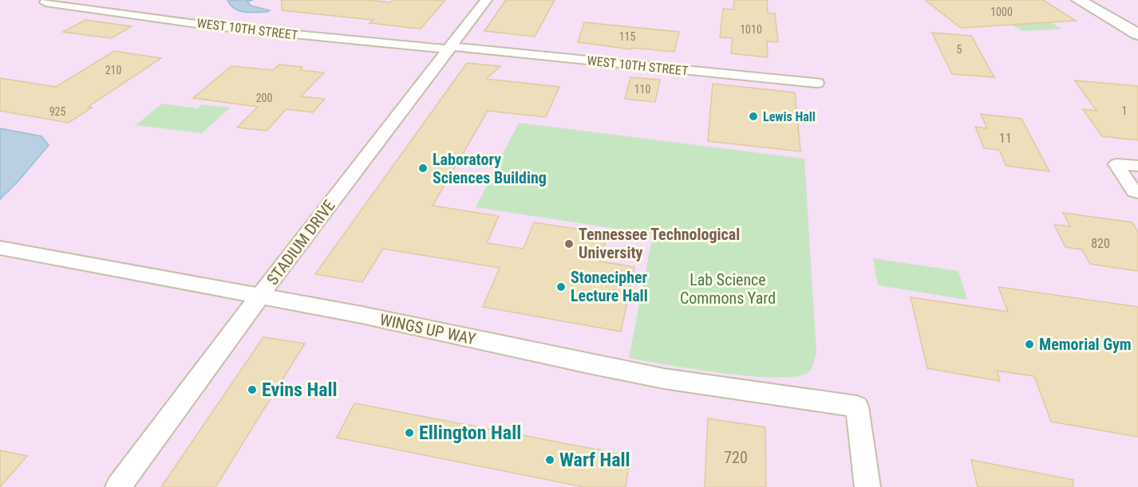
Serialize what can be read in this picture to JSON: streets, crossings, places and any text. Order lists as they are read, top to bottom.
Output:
{
  "streets": {
    "street": ["WEST 10TH STREET", "STADIUM DRIVE", "WINGS UP WAY"]
  },
  "crossings": [
    ["WEST 10TH STREET", "STADIUM DRIVE"],
    ["STADIUM DRIVE", "WINGS UP WAY"]
  ],
  "parks": ["Lab Science Commons Yard"],
  "places": [
    "Lewis Hall",
    "Laboratory Sciences Building",
    "Tennessee Technological University",
    "Stonecipher Lecture Hall",
    "Memorial Gym",
    "Evins Hall",
    "Ellington Hall",
    "Warf Hall"
  ],
  "house_numbers": [
    "1000",
    "1010",
    "115",
    "5",
    "210",
    "110",
    "200",
    "1",
    "925",
    "11",
    "820",
    "720"
  ]
}
